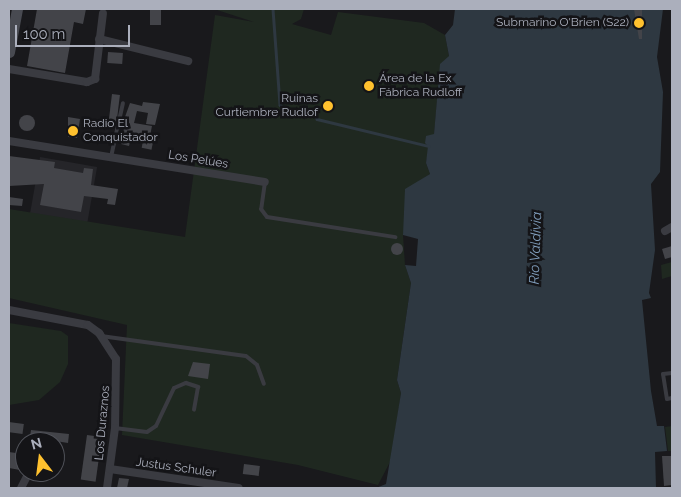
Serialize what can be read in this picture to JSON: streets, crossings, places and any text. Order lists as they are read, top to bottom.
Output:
{
  "streets": {
    "street": ["Los Pelúes", "Los Duraznos", "Justus Schuler"]
  },
  "crossings": [
    ["Los Duraznos", "Justus Schuler"]
  ],
  "water": ["Río Valdivia"],
  "places": [
    "Submarino O'Brien (S22)",
    "Área de la Ex Fábrica Rudloff",
    "Ruinas Curtiembre Rudlof",
    "Radio El Conquistador"
  ],
  "scale_bar": "100 m",
  "north": "top"
}
